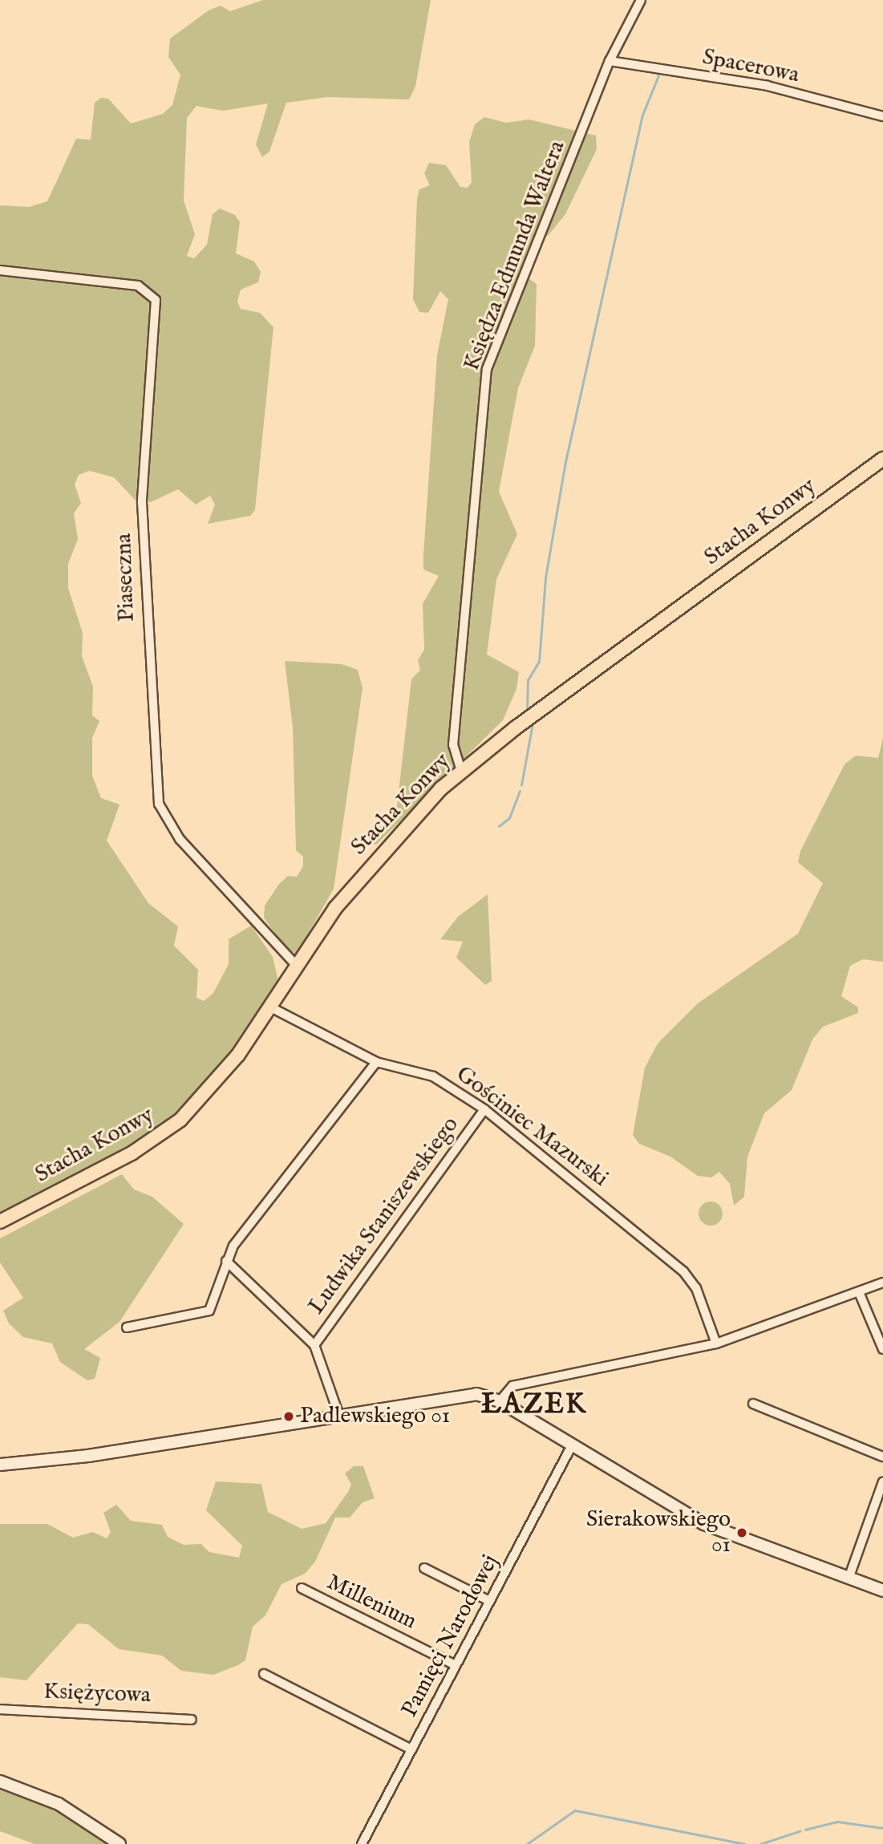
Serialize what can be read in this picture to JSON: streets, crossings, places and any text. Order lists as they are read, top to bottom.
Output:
{
  "streets": {
    "main road": ["Stacha Konwy"],
    "street": [
      "Spacerowa",
      "Księdza Edmunda Waltera",
      "Piaseczna",
      "Gościniec Mazurski",
      "Ludwika Staniszewskiego",
      "Millenium",
      "Pamięci Narodowej",
      "Księżycowa"
    ]
  },
  "crossings": [
    ["Spacerowa", "Księdza Edmunda Waltera"],
    ["Księdza Edmunda Waltera", "Stacha Konwy"],
    ["Stacha Konwy", "Piaseczna"],
    ["Stacha Konwy", "Gościniec Mazurski"],
    ["Gościniec Mazurski", "Ludwika Staniszewskiego"],
    ["Millenium", "Pamięci Narodowej"]
  ],
  "districts": ["ŁAZEK"],
  "places": ["Padlewskiego 01", "Sierakowskiego 01"]
}
